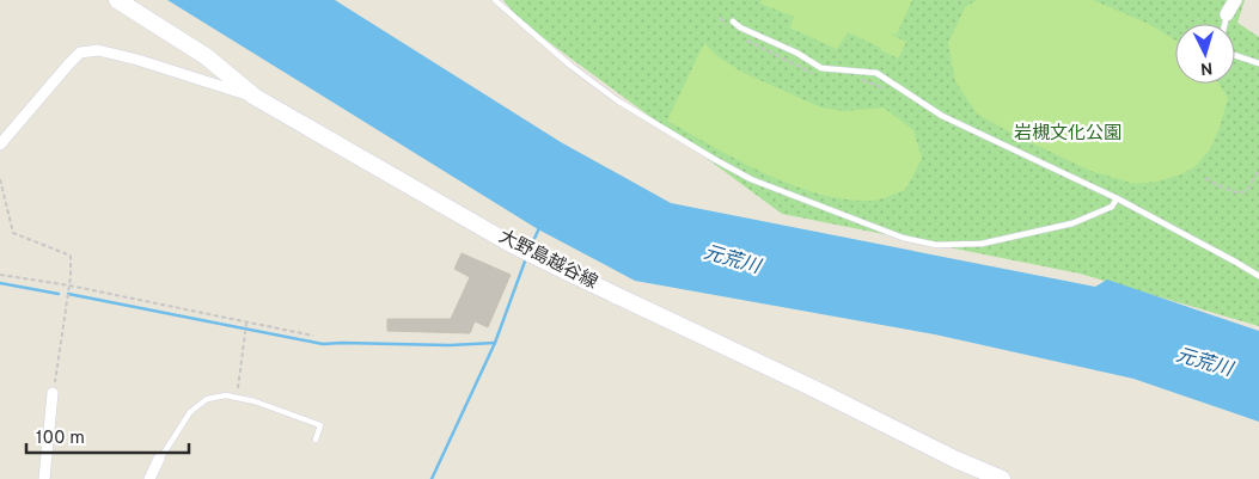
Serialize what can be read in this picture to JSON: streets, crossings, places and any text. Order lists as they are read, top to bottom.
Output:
{
  "streets": {
    "main road": ["大野島越谷線"]
  },
  "water": ["元荒川"],
  "parks": ["岩槻文化公園"],
  "scale_bar": "100 m",
  "north": "bottom"
}
